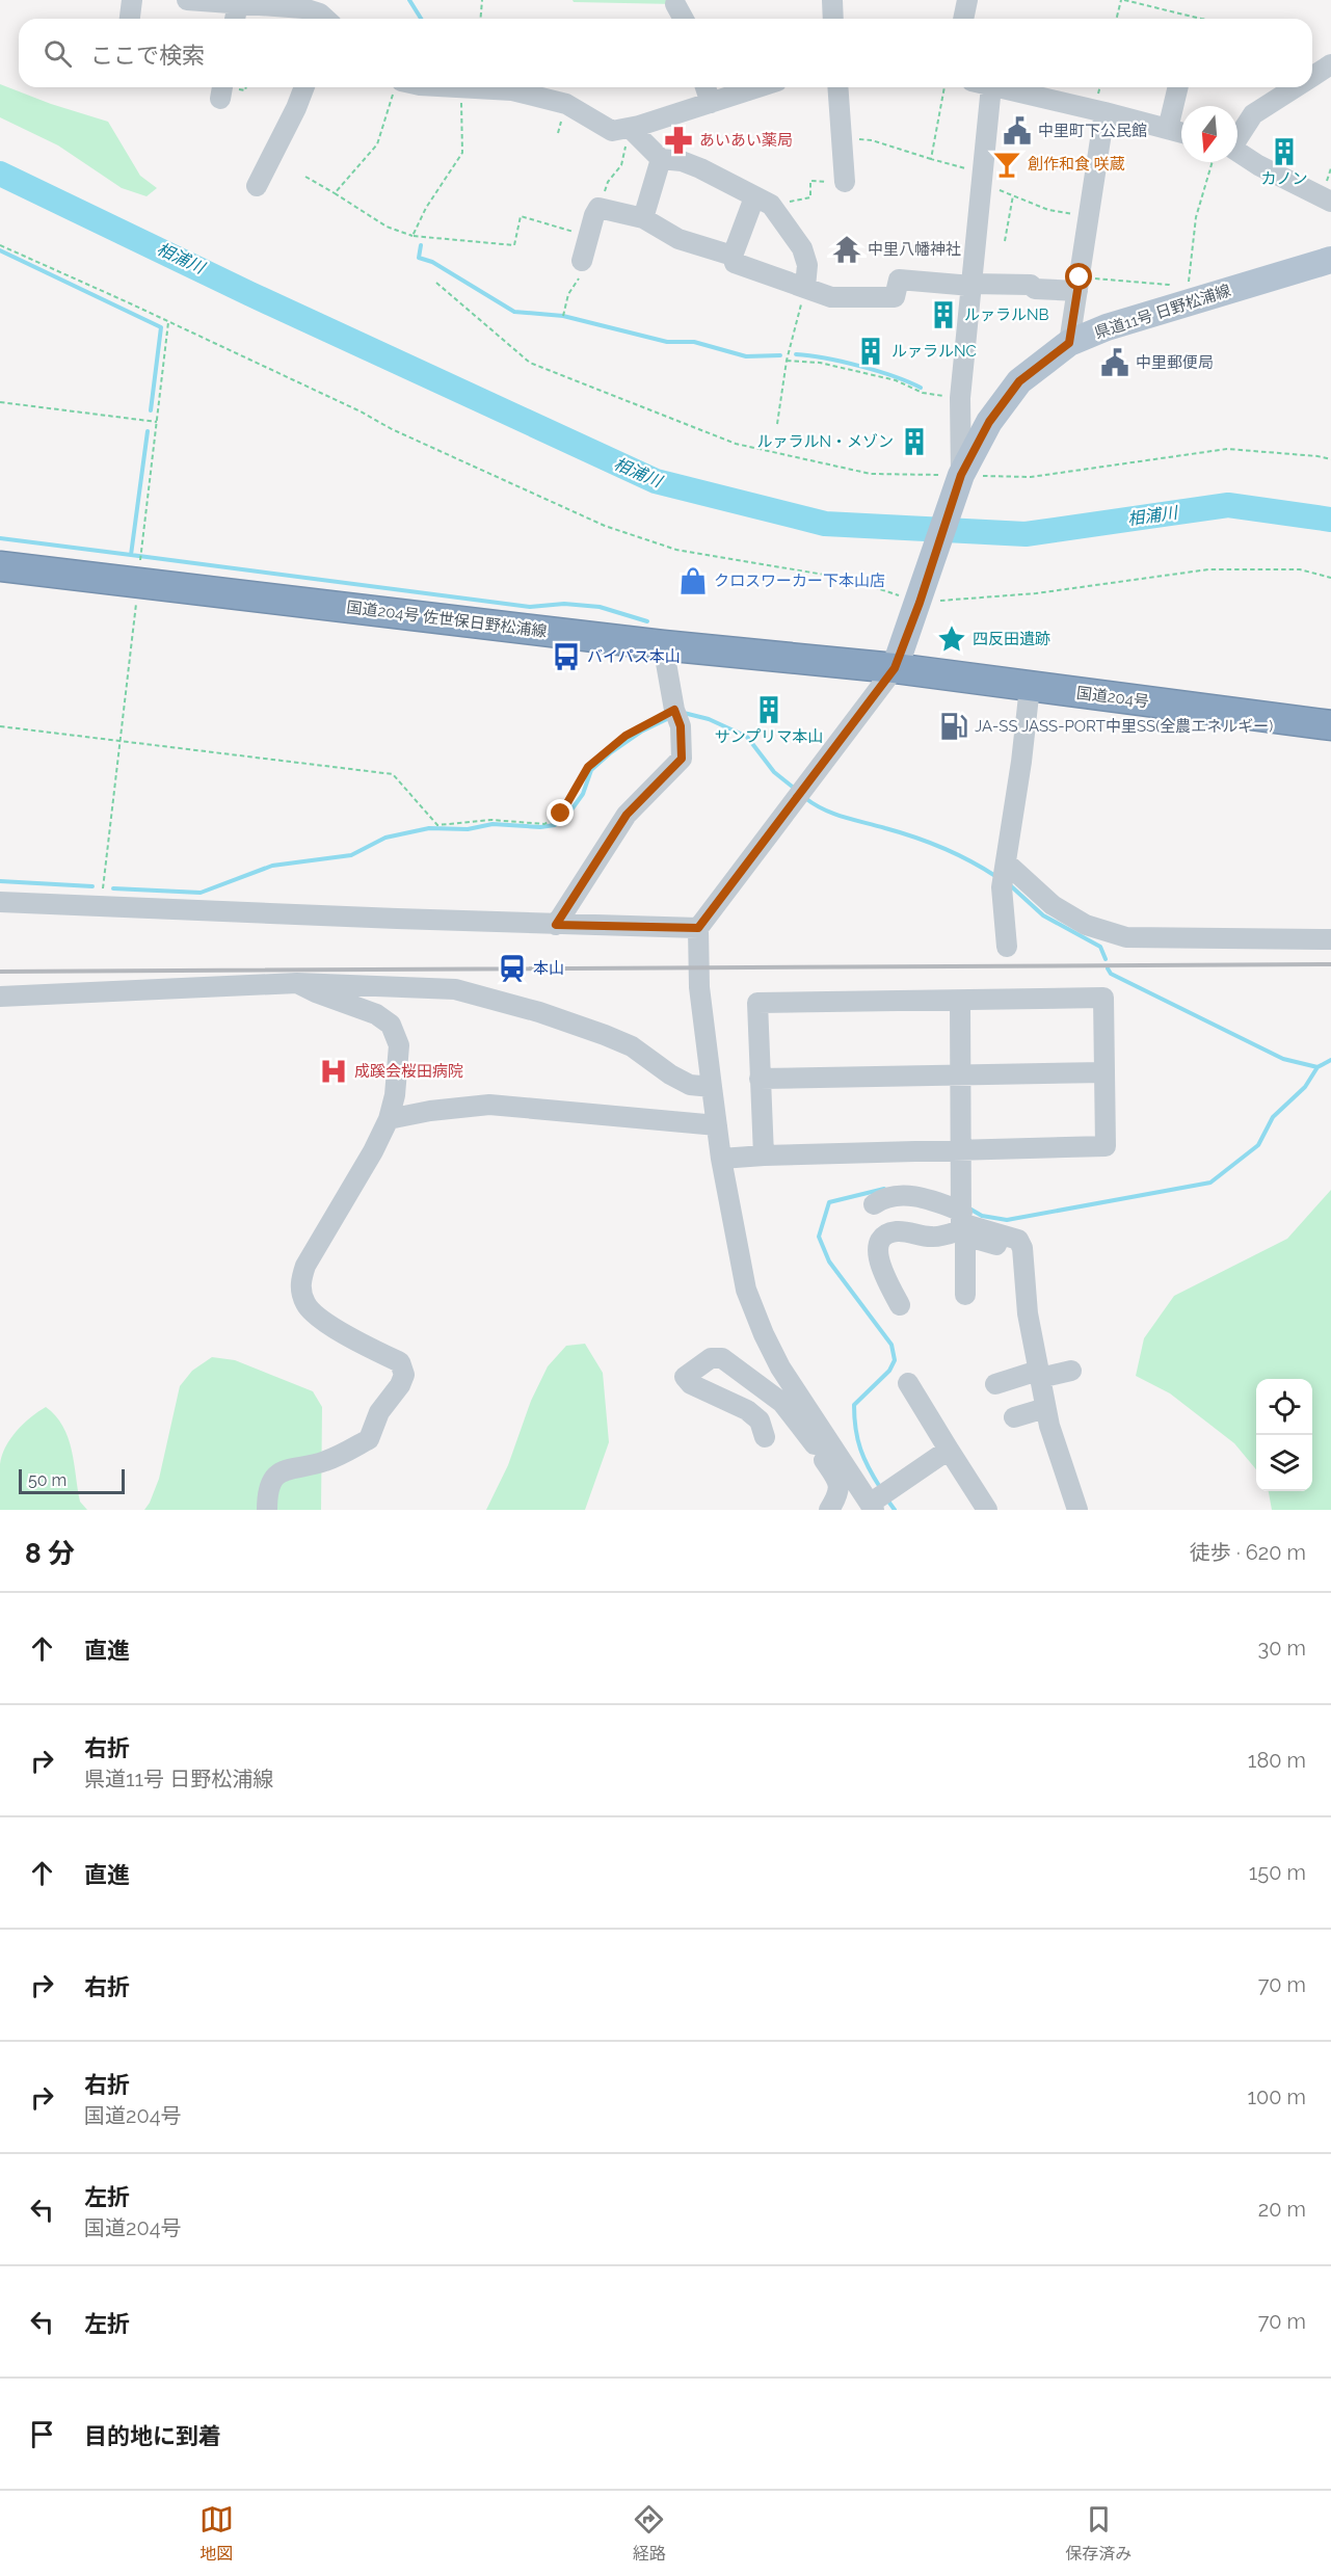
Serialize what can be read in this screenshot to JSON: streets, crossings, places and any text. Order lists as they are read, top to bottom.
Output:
{
  "streets": {
    "highway": ["国道204号 佐世保日野松浦線", "国道204号"],
    "main road": ["県道11号 日野松浦線"]
  },
  "crossings": [
    ["県道11号 日野松浦線", "国道204号 佐世保日野松浦線"],
    ["県道11号 日野松浦線", "国道204号"],
    ["国道204号 佐世保日野松浦線", "国道204号"]
  ],
  "water": ["相浦川"],
  "places": {
    "public building": ["中里町下公民館", "中里郵便局"],
    "pharmacy": ["あいあい薬局"],
    "building": [
      "カノン",
      "ルァラルNB",
      "ルァラルNC",
      "ルァラルN・メゾン",
      "サンプリマ本山"
    ],
    "bar": ["創作和食 咲蔵"],
    "temple": ["中里八幡神社"],
    "shop": ["クロスワーカー下本山店"],
    "place": ["四反田遺跡"],
    "bus stop": ["バイパス本山"],
    "fuel station": ["JA-SS JASS-PORT中里SS(全農エネルギー)"],
    "station": ["本山"],
    "hospital": ["成蹊会桜田病院"]
  },
  "scale_bar": "50 m",
  "north": "bottom",
  "page": {
    "search": "ここで検索",
    "scale": "50 m",
    "heading": ["8 分", "徒歩 · 620 m"],
    "list": [
      ["直進", "30 m"],
      ["右折", "県道11号 日野松浦線", "180 m"],
      ["直進", "150 m"],
      ["右折", "70 m"],
      ["右折", "国道204号", "100 m"],
      ["左折", "国道204号", "20 m"],
      ["左折", "70 m"],
      "目的地に到着"
    ],
    "nav": ["地図", "経路", "保存済み"]
  }
}
